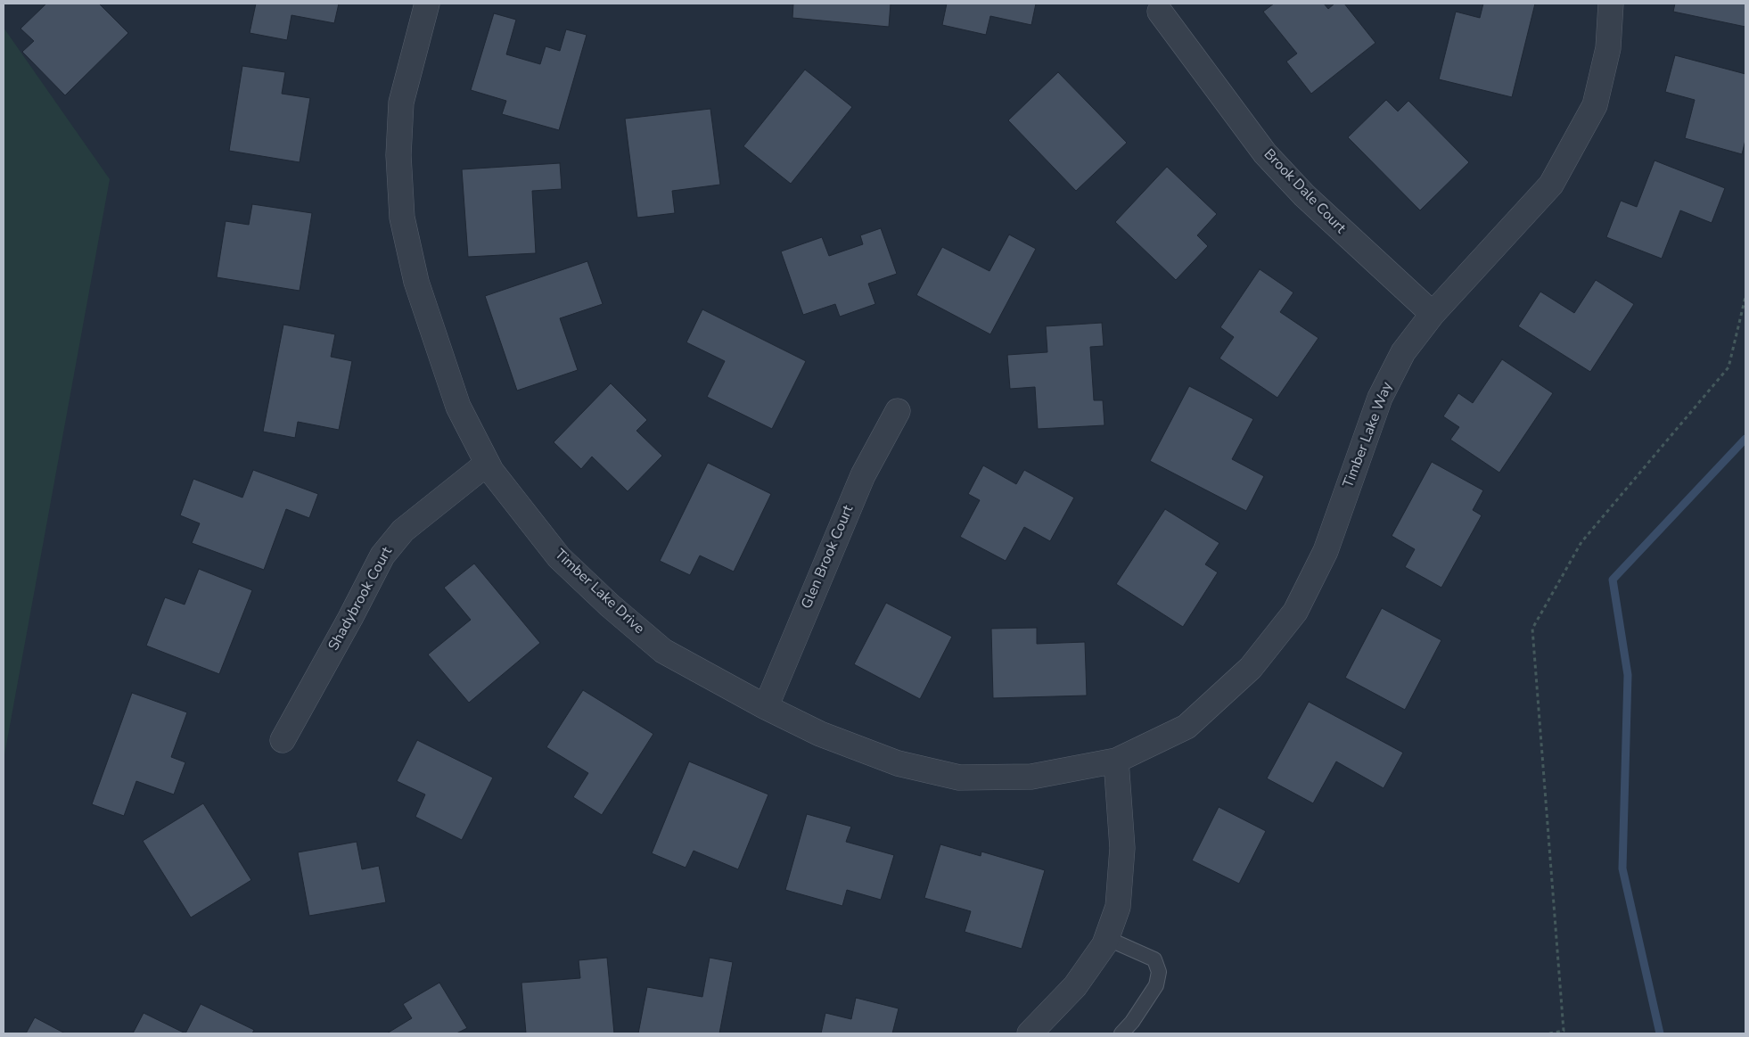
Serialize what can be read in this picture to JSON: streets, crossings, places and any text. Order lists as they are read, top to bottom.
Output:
{
  "streets": {
    "street": [
      "Brook Dale Court",
      "Timber Lake Way",
      "Glen Brook Court",
      "Timber Lake Drive",
      "Shadybrook Court"
    ]
  },
  "crossings": [
    ["Brook Dale Court", "Timber Lake Way"],
    ["Timber Lake Way", "Timber Lake Drive"],
    ["Glen Brook Court", "Timber Lake Drive"],
    ["Timber Lake Drive", "Shadybrook Court"]
  ]
}
